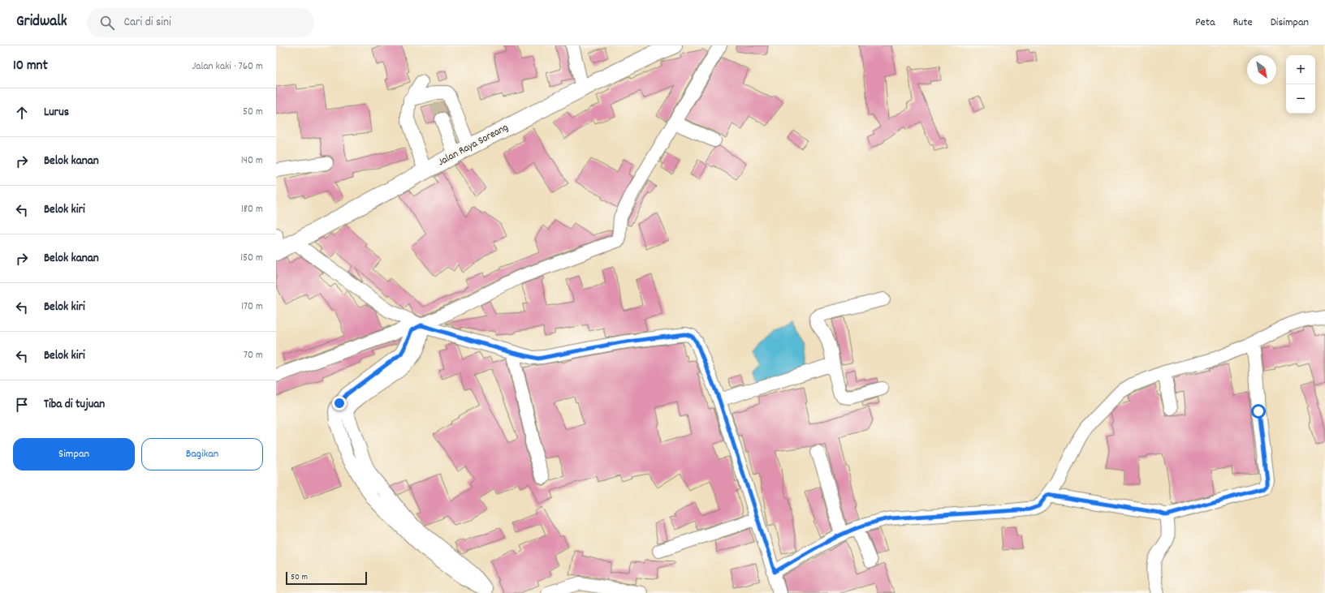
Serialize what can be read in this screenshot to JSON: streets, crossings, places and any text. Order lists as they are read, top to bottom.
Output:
{
  "streets": {
    "main road": ["Jalan Raya Soreang"]
  },
  "scale_bar": "50 m",
  "north": "bottom right",
  "page": {
    "header": "Gridwalk",
    "search": "Cari di sini",
    "nav": ["Peta", "Rute", "Disimpan"],
    "heading": ["10 mnt", "Jalan kaki · 760 m"],
    "map_buttons": ["+", "−"],
    "list": [
      ["Lurus", "50 m"],
      ["Belok kanan", "140 m"],
      ["Belok kiri", "180 m"],
      ["Belok kanan", "150 m"],
      ["Belok kiri", "170 m"],
      ["Belok kiri", "70 m"],
      "Tiba di tujuan"
    ],
    "buttons": ["Simpan", "Bagikan"],
    "scale": "50 m"
  }
}
